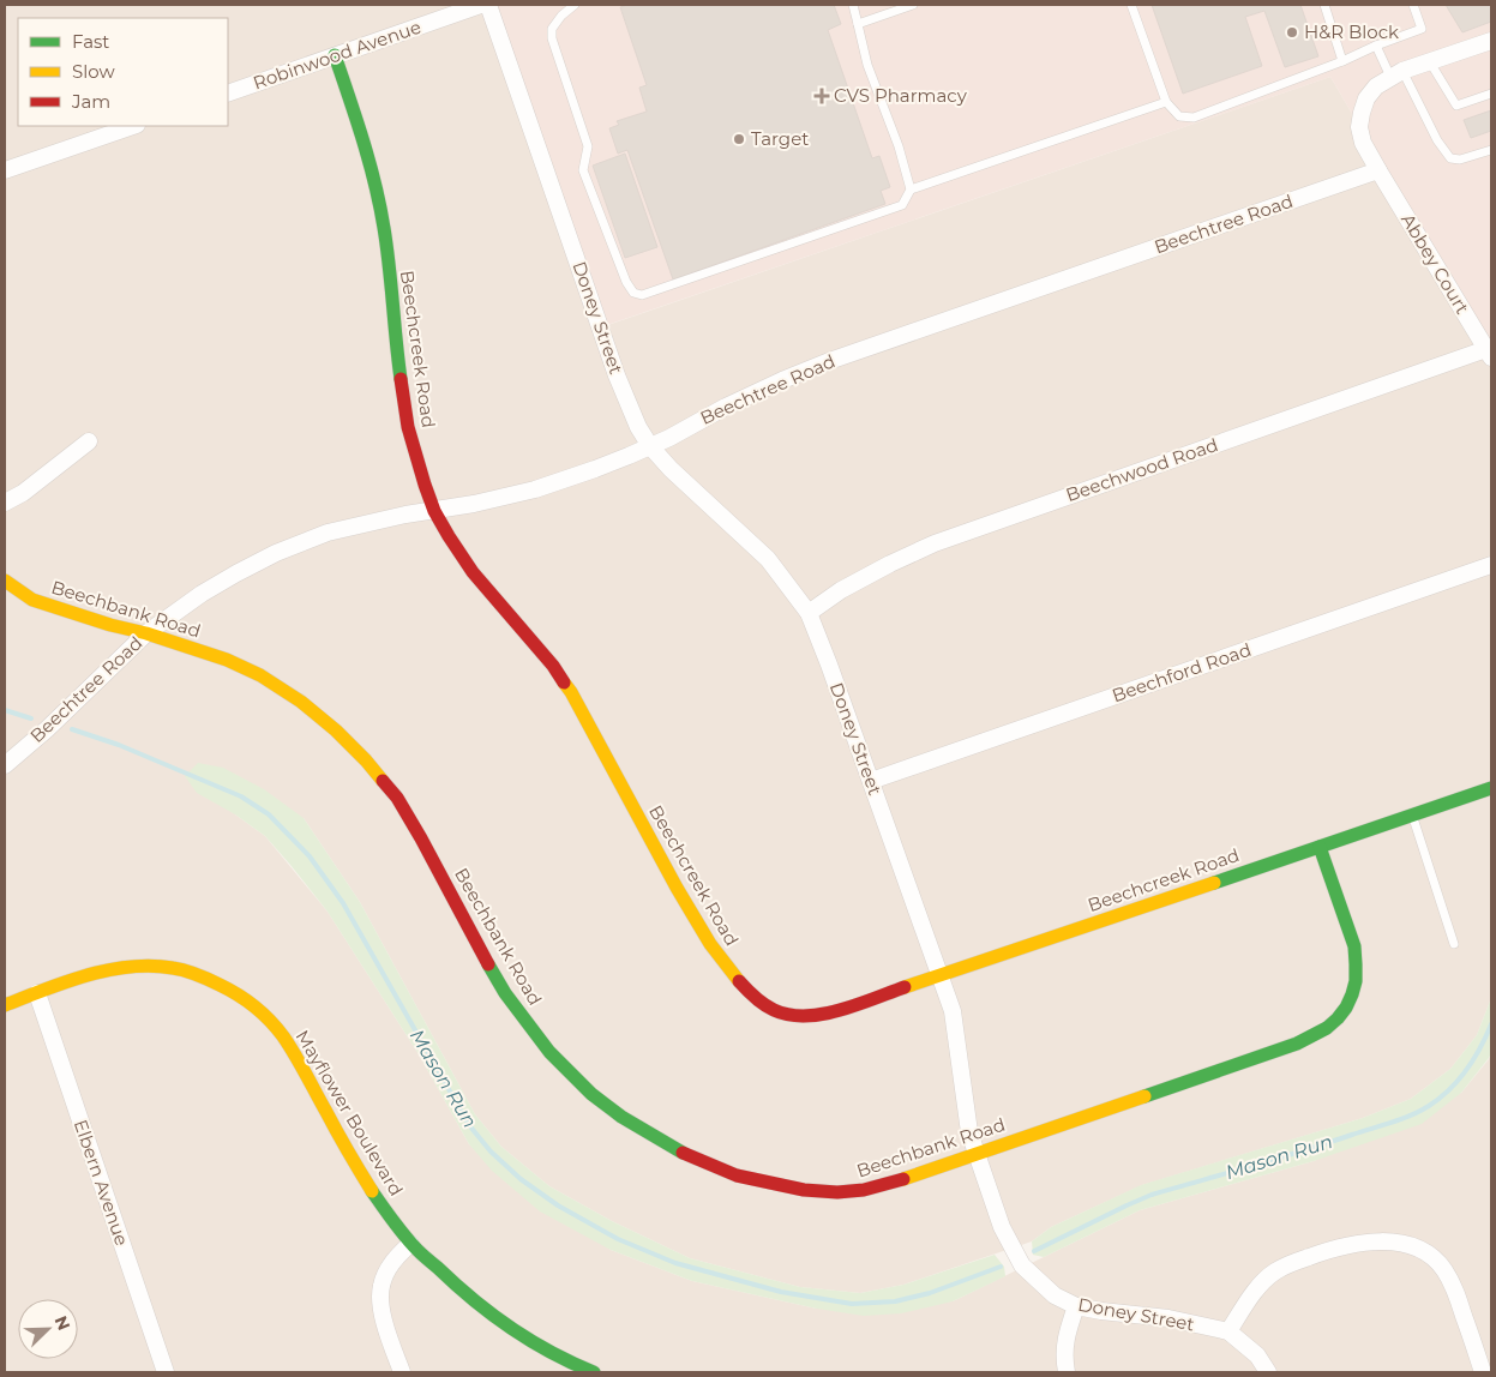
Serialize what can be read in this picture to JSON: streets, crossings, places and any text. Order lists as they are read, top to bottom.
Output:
{
  "streets": {
    "street": [
      "Robinwood Avenue",
      "Beechtree Road",
      "Abbey Court",
      "Doney Street",
      "Beechcreek Road",
      "Beechwood Road",
      "Beechbank Road",
      "Beechford Road",
      "Mayflower Boulevard",
      "Elbern Avenue"
    ]
  },
  "crossings": [
    ["Robinwood Avenue", "Beechcreek Road"],
    ["Beechtree Road", "Abbey Court"],
    ["Beechtree Road", "Doney Street"],
    ["Beechtree Road", "Beechcreek Road"],
    ["Beechtree Road", "Beechbank Road"],
    ["Abbey Court", "Beechwood Road"],
    ["Doney Street", "Beechcreek Road"],
    ["Doney Street", "Beechwood Road"],
    ["Doney Street", "Beechbank Road"],
    ["Doney Street", "Beechford Road"],
    ["Beechcreek Road", "Beechbank Road"],
    ["Mayflower Boulevard", "Elbern Avenue"]
  ],
  "water": ["Mason Run"],
  "places": {
    "other": ["H&R Block", "Target"],
    "health": ["CVS Pharmacy"]
  },
  "legend": ["Fast", "Slow", "Jam"],
  "north": "top right"
}
